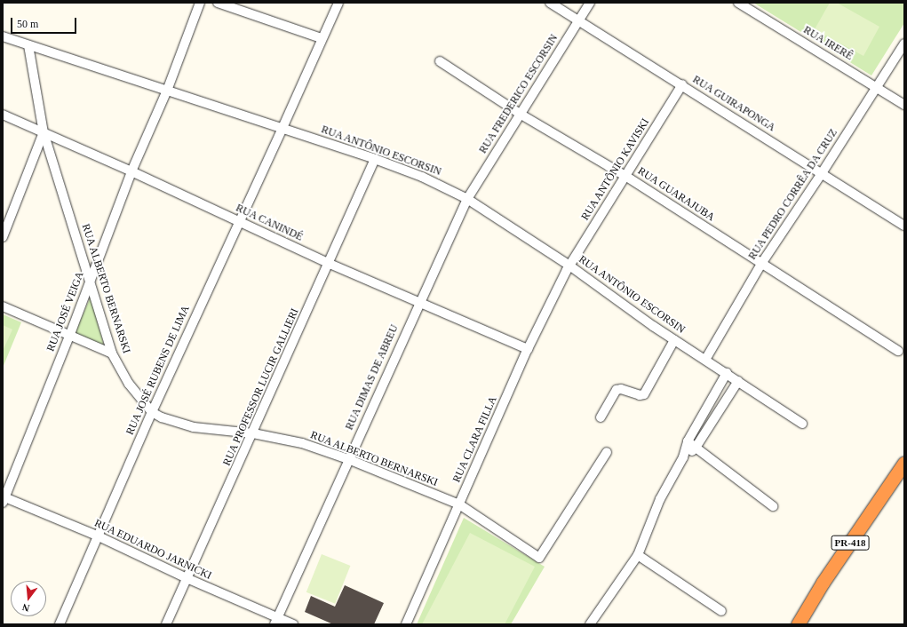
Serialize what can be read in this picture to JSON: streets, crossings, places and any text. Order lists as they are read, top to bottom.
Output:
{
  "streets": {
    "highway": ["PR-418"],
    "street": [
      "RUA IRERÊ",
      "RUA FREDERICO ESCORSIN",
      "RUA GUIRAPONGA",
      "RUA ANTÔNIO ESCORSIN",
      "RUA ANTÔNIO KAVISKI",
      "RUA GUARAJUBA",
      "RUA PEDRO CORRÊA DA CRUZ",
      "RUA CANINDÉ",
      "RUA ALBERTO BERNARSKI",
      "RUA JOSÉ VEIGA",
      "RUA JOSÉ RUBENS DE LIMA",
      "RUA DIMAS DE ABREU",
      "RUA PROFESSOR LUCIR GALLIERI",
      "RUA CLARA FILLA",
      "RUA EDUARDO JARNICKI"
    ]
  },
  "crossings": [
    ["RUA IRERÊ", "RUA PEDRO CORRÊA DA CRUZ"],
    ["RUA FREDERICO ESCORSIN", "RUA GUIRAPONGA"],
    ["RUA FREDERICO ESCORSIN", "RUA ANTÔNIO ESCORSIN"],
    ["RUA FREDERICO ESCORSIN", "RUA GUARAJUBA"],
    ["RUA FREDERICO ESCORSIN", "RUA DIMAS DE ABREU"],
    ["RUA GUIRAPONGA", "RUA ANTÔNIO KAVISKI"],
    ["RUA GUIRAPONGA", "RUA PEDRO CORRÊA DA CRUZ"],
    ["RUA ANTÔNIO ESCORSIN", "RUA ANTÔNIO KAVISKI"],
    ["RUA ANTÔNIO ESCORSIN", "RUA PEDRO CORRÊA DA CRUZ"],
    ["RUA ANTÔNIO ESCORSIN", "RUA ALBERTO BERNARSKI"],
    ["RUA ANTÔNIO ESCORSIN", "RUA JOSÉ VEIGA"],
    ["RUA ANTÔNIO ESCORSIN", "RUA JOSÉ RUBENS DE LIMA"],
    ["RUA ANTÔNIO ESCORSIN", "RUA DIMAS DE ABREU"],
    ["RUA ANTÔNIO ESCORSIN", "RUA PROFESSOR LUCIR GALLIERI"],
    ["RUA ANTÔNIO ESCORSIN", "RUA CLARA FILLA"],
    ["RUA ANTÔNIO KAVISKI", "RUA GUARAJUBA"],
    ["RUA ANTÔNIO KAVISKI", "RUA CLARA FILLA"],
    ["RUA GUARAJUBA", "RUA PEDRO CORRÊA DA CRUZ"],
    ["RUA CANINDÉ", "RUA ALBERTO BERNARSKI"],
    ["RUA CANINDÉ", "RUA JOSÉ VEIGA"],
    ["RUA CANINDÉ", "RUA JOSÉ RUBENS DE LIMA"],
    ["RUA CANINDÉ", "RUA DIMAS DE ABREU"],
    ["RUA CANINDÉ", "RUA PROFESSOR LUCIR GALLIERI"],
    ["RUA CANINDÉ", "RUA CLARA FILLA"],
    ["RUA ALBERTO BERNARSKI", "RUA JOSÉ VEIGA"],
    ["RUA ALBERTO BERNARSKI", "RUA JOSÉ RUBENS DE LIMA"],
    ["RUA ALBERTO BERNARSKI", "RUA DIMAS DE ABREU"],
    ["RUA ALBERTO BERNARSKI", "RUA PROFESSOR LUCIR GALLIERI"],
    ["RUA ALBERTO BERNARSKI", "RUA CLARA FILLA"],
    ["RUA JOSÉ VEIGA", "RUA EDUARDO JARNICKI"],
    ["RUA JOSÉ RUBENS DE LIMA", "RUA EDUARDO JARNICKI"],
    ["RUA DIMAS DE ABREU", "RUA EDUARDO JARNICKI"],
    ["RUA PROFESSOR LUCIR GALLIERI", "RUA EDUARDO JARNICKI"]
  ],
  "scale_bar": "50 m",
  "north": "bottom"
}
